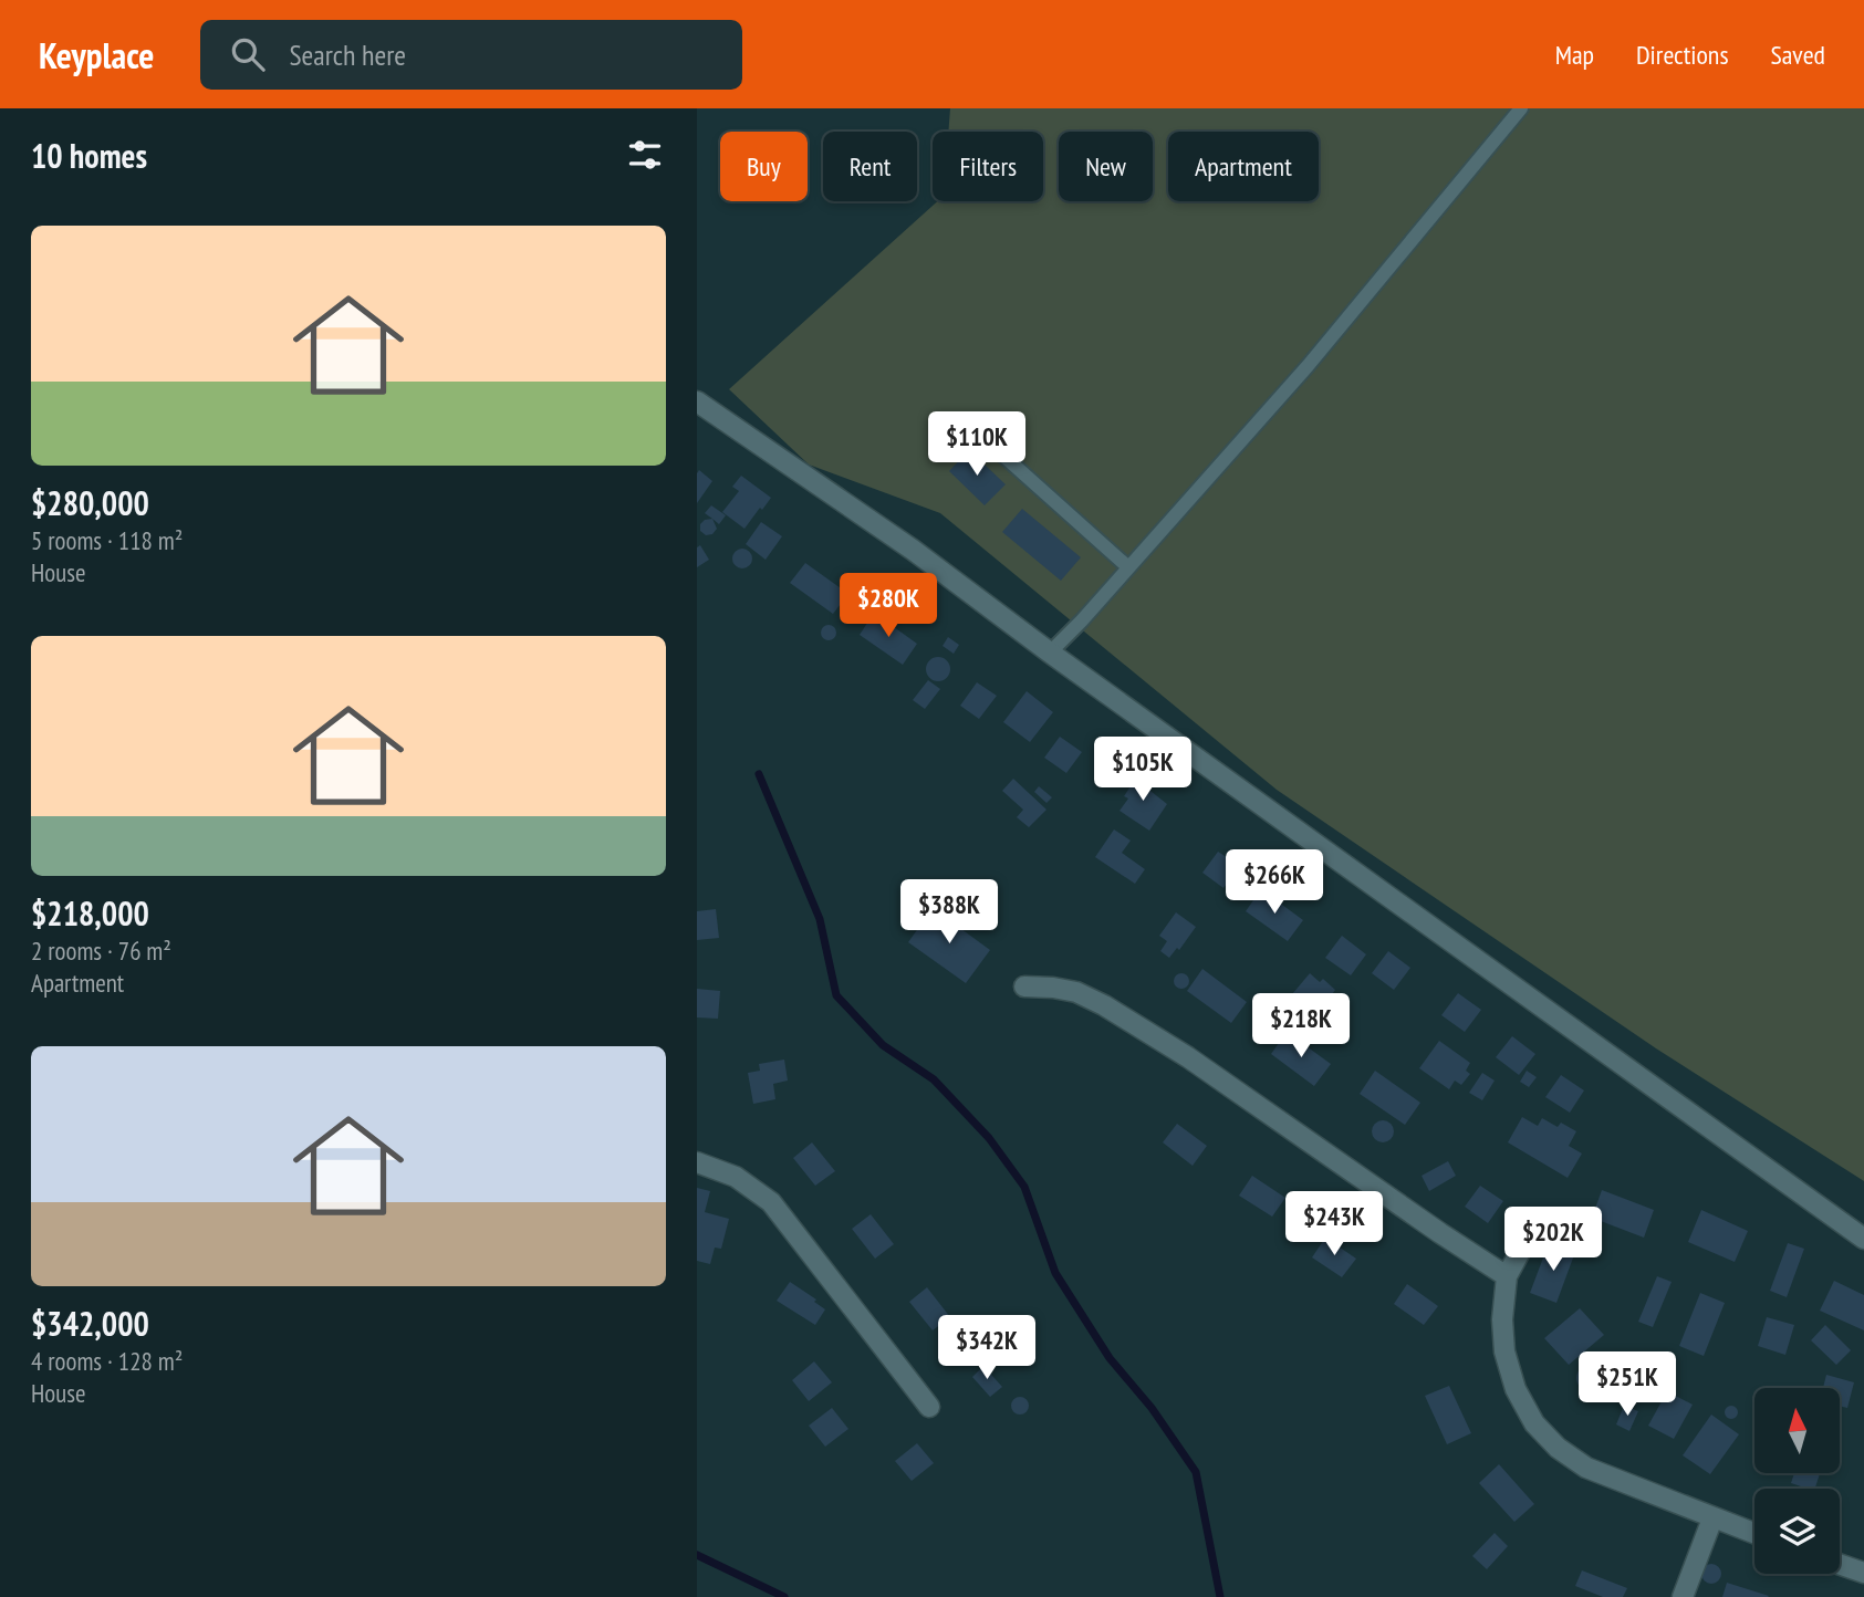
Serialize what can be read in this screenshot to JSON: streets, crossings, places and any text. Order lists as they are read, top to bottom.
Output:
{
  "north": "top",
  "page": {
    "header": "Keyplace",
    "search": "Search here",
    "nav": ["Map", "Directions", "Saved"],
    "heading": "10 homes",
    "chip": [
      "Buy",
      "Rent",
      "Filters",
      "New",
      "Apartment"
    ],
    "list": [
      {
        "name": "$280,000",
        "note": "5 rooms · 118 m² · House"
      },
      {
        "name": "$218,000",
        "note": "2 rooms · 76 m² · Apartment"
      },
      {
        "name": "$342,000",
        "note": "4 rooms · 128 m² · House"
      }
    ],
    "price": [
      "$110K",
      "$280K",
      "$105K",
      "$266K",
      "$388K",
      "$218K",
      "$243K",
      "$202K",
      "$342K",
      "$251K"
    ]
  }
}
